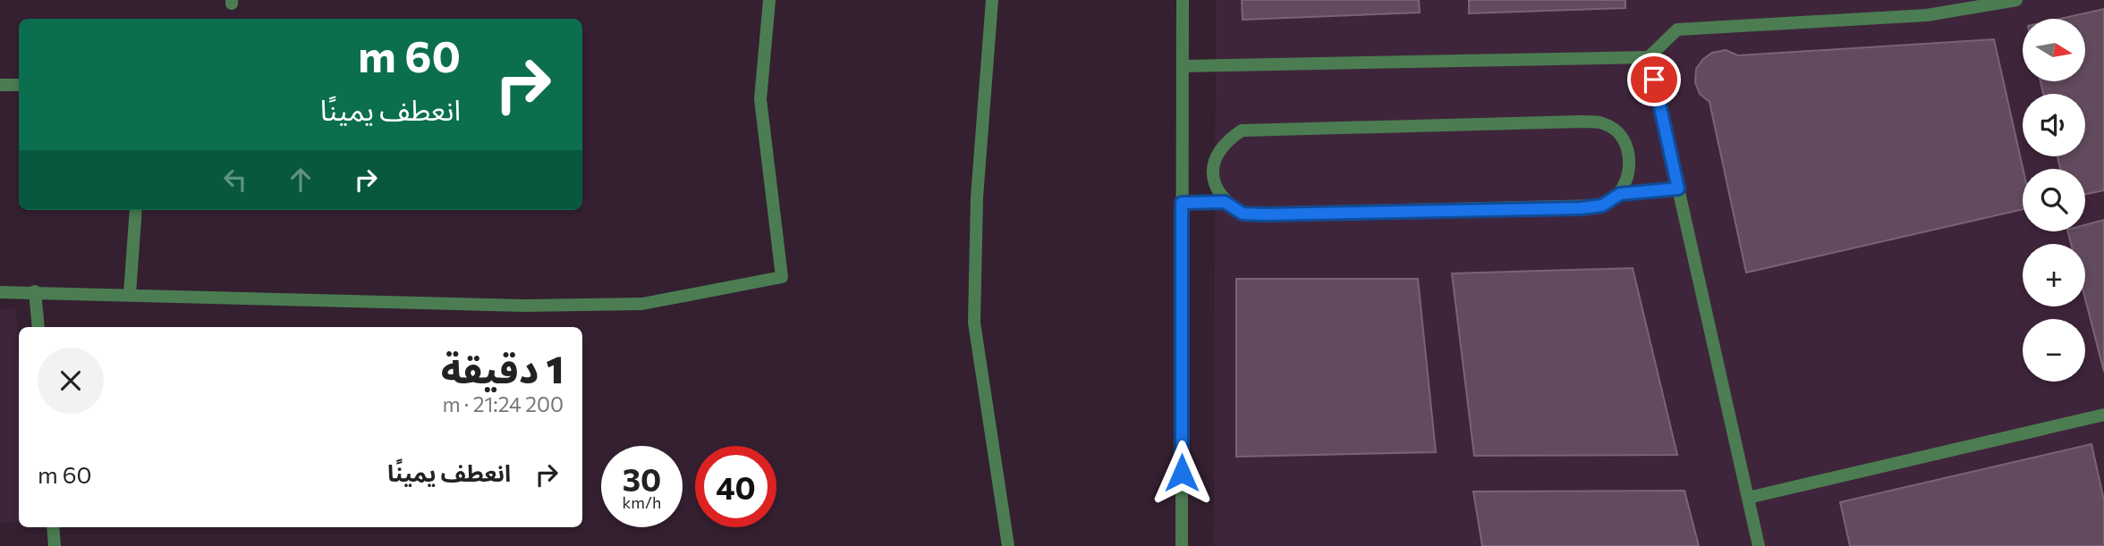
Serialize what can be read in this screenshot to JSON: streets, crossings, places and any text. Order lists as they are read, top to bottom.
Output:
{
  "north": "right",
  "page": {
    "map_buttons": ["+", "−"],
    "turn": ["60 m", "انعطف يمينًا"],
    "heading": ["1 دقيقة", "200 m · 21:24"],
    "list": [
      {
        "name": "انعطف يمينًا",
        "value": "60 m"
      }
    ],
    "speed": "30 km/h",
    "limit": "40"
  }
}
